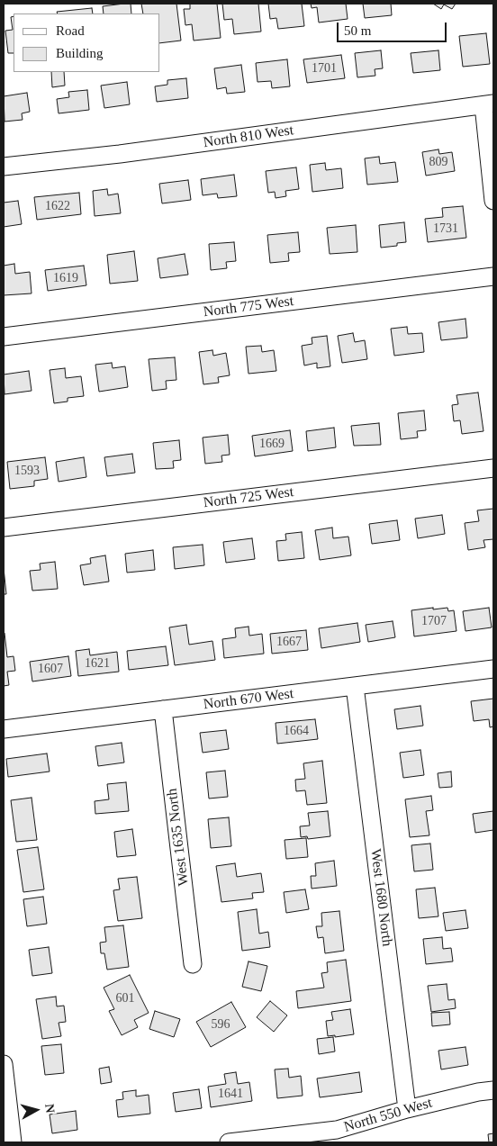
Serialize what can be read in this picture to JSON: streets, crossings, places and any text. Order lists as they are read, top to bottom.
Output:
{
  "streets": {
    "street": [
      "North 810 West",
      "North 775 West",
      "North 725 West",
      "North 670 West",
      "West 1635 North",
      "West 1680 North",
      "North 550 West"
    ]
  },
  "crossings": [
    ["North 670 West", "West 1635 North"],
    ["North 670 West", "West 1680 North"],
    ["West 1680 North", "North 550 West"]
  ],
  "house_numbers": [
    "1701",
    "809",
    "1622",
    "1731",
    "1619",
    "1669",
    "1593",
    "1707",
    "1667",
    "1621",
    "1607",
    "1664",
    "601",
    "596",
    "1641"
  ],
  "legend": ["Road", "Building"],
  "scale_bar": "50 m",
  "north": "right"
}
